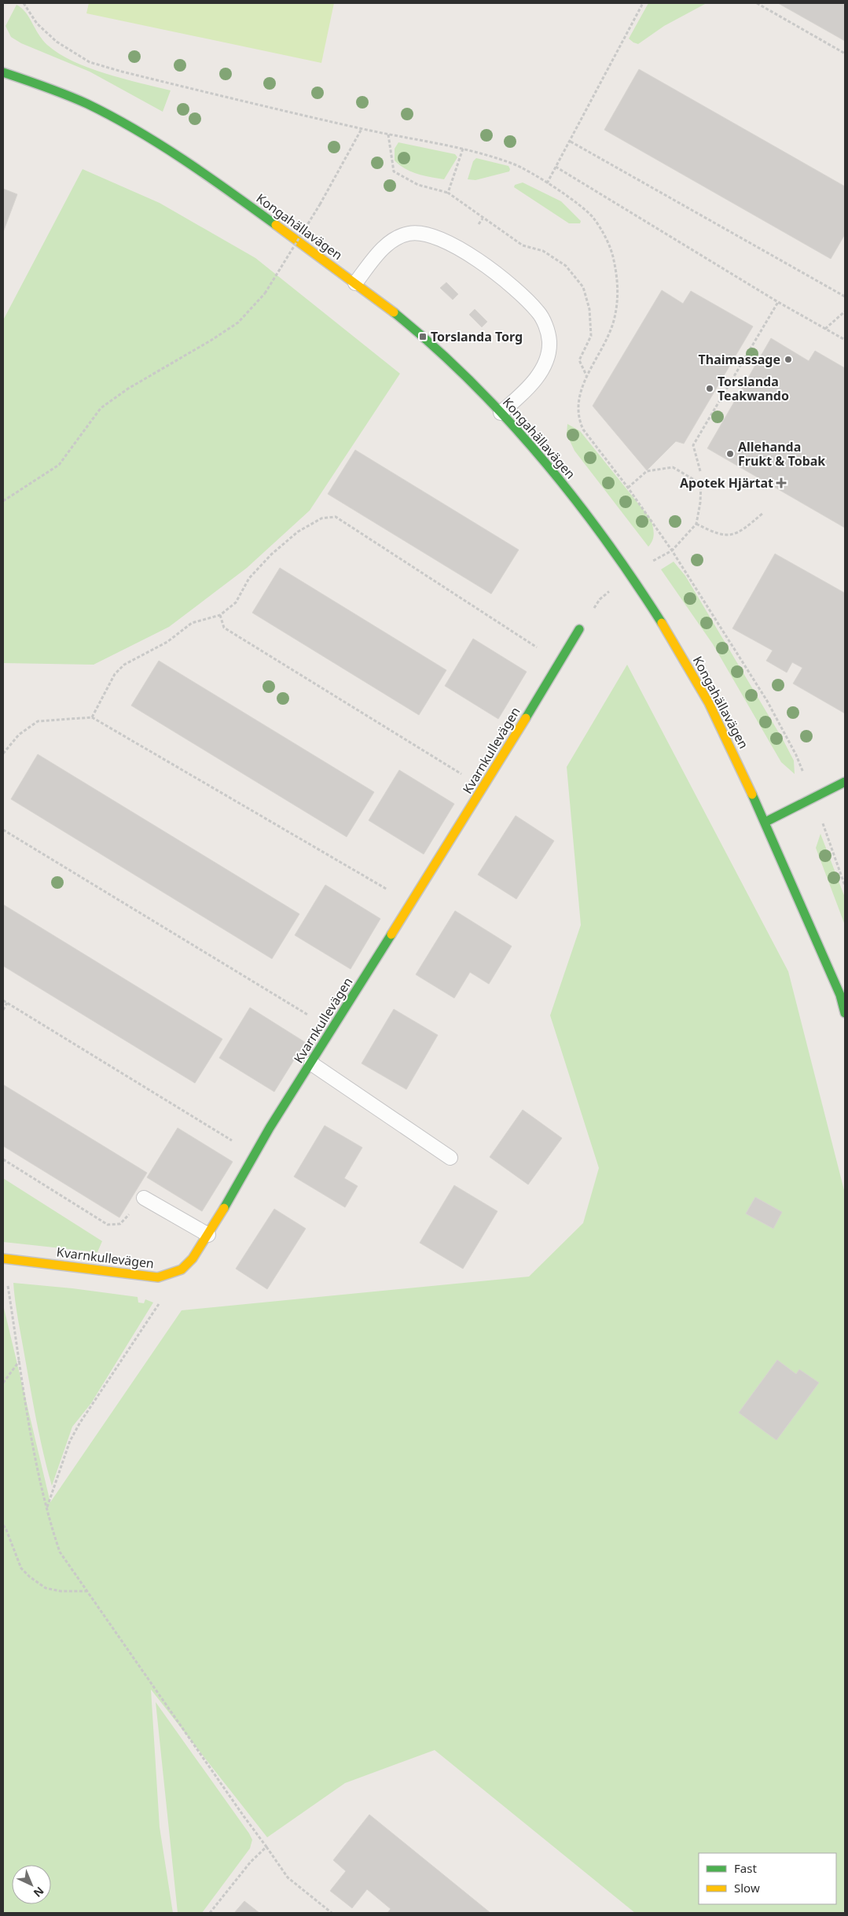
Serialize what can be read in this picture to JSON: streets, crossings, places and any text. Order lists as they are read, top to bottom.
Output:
{
  "streets": {
    "street": ["Kongahällavägen", "Kvarnkullevägen"]
  },
  "places": {
    "transit": ["Torslanda Torg"],
    "other": ["Thaimassage", "Torslanda Teakwando", "Allehanda Frukt & Tobak"],
    "health": ["Apotek Hjärtat"]
  },
  "legend": ["Fast", "Slow"],
  "north": "bottom right"
}
